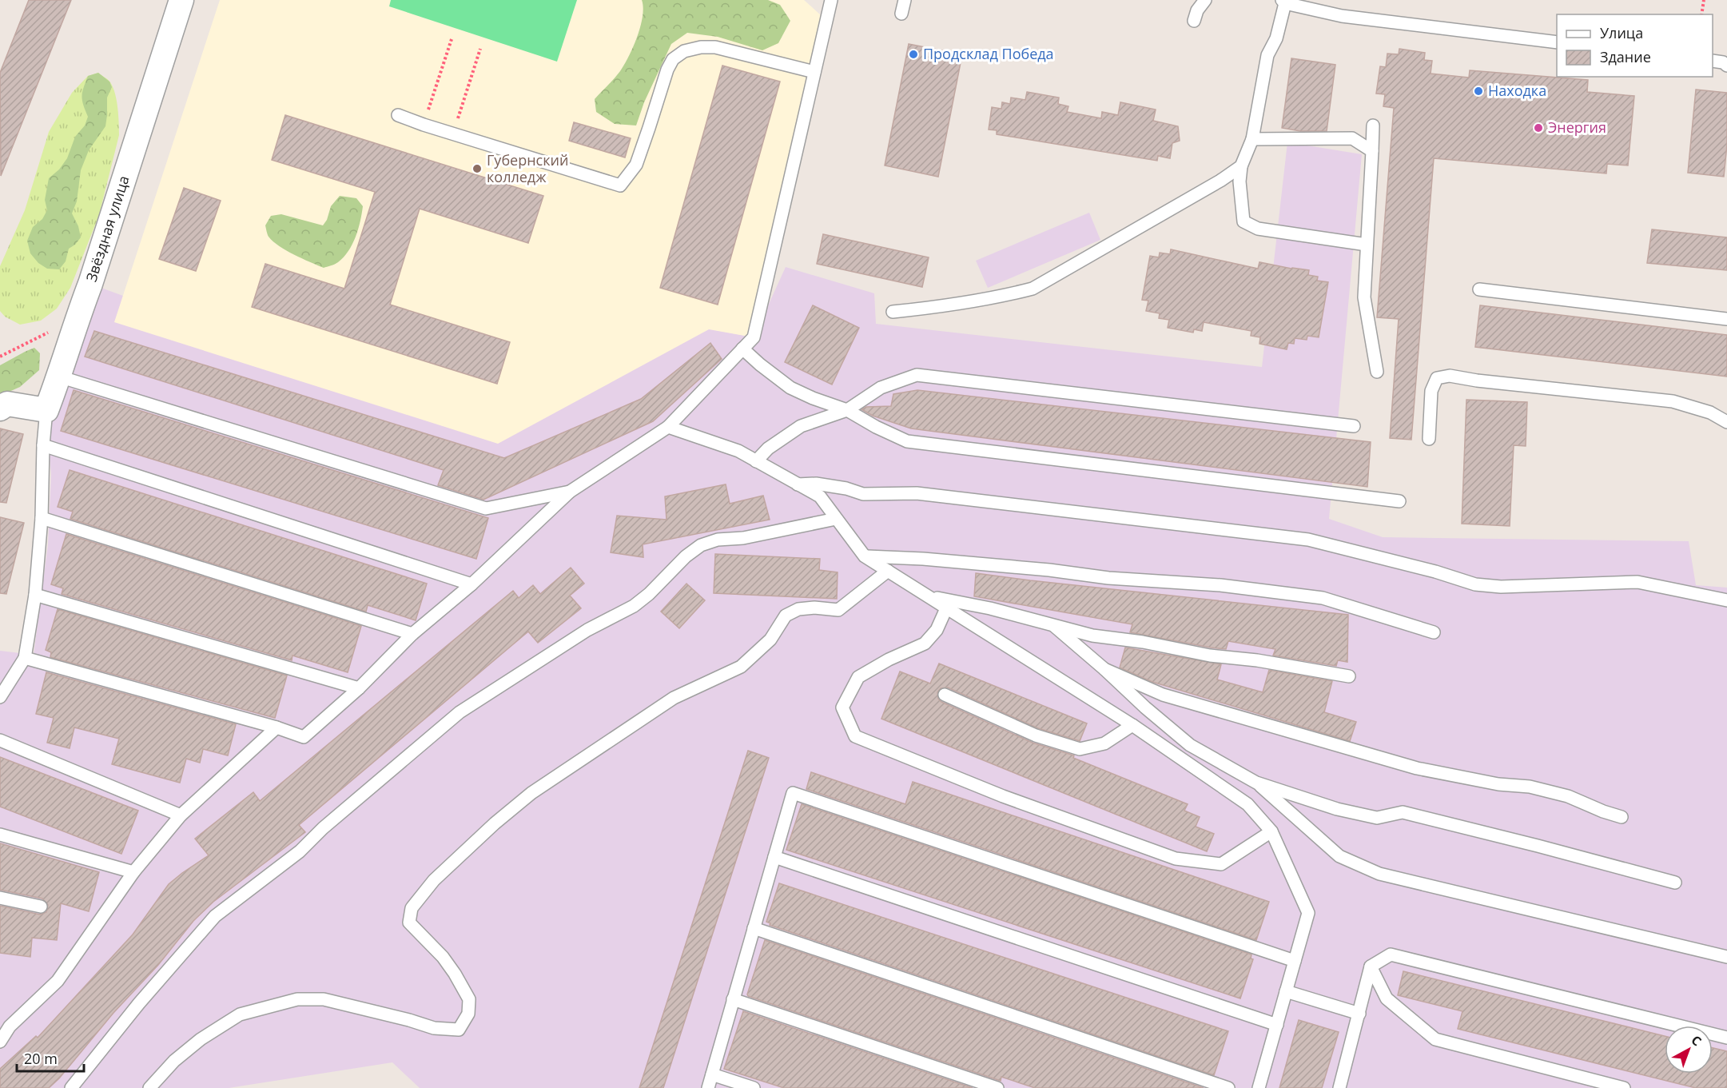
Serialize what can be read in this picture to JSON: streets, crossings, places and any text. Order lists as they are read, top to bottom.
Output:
{
  "streets": {
    "street": ["Звёздная улица"]
  },
  "places": [
    "Продсклад Победа",
    "Находка",
    "Энергия",
    "Губернский колледж"
  ],
  "legend": ["Улица", "Здание"],
  "scale_bar": "20 m",
  "north": "top right"
}
